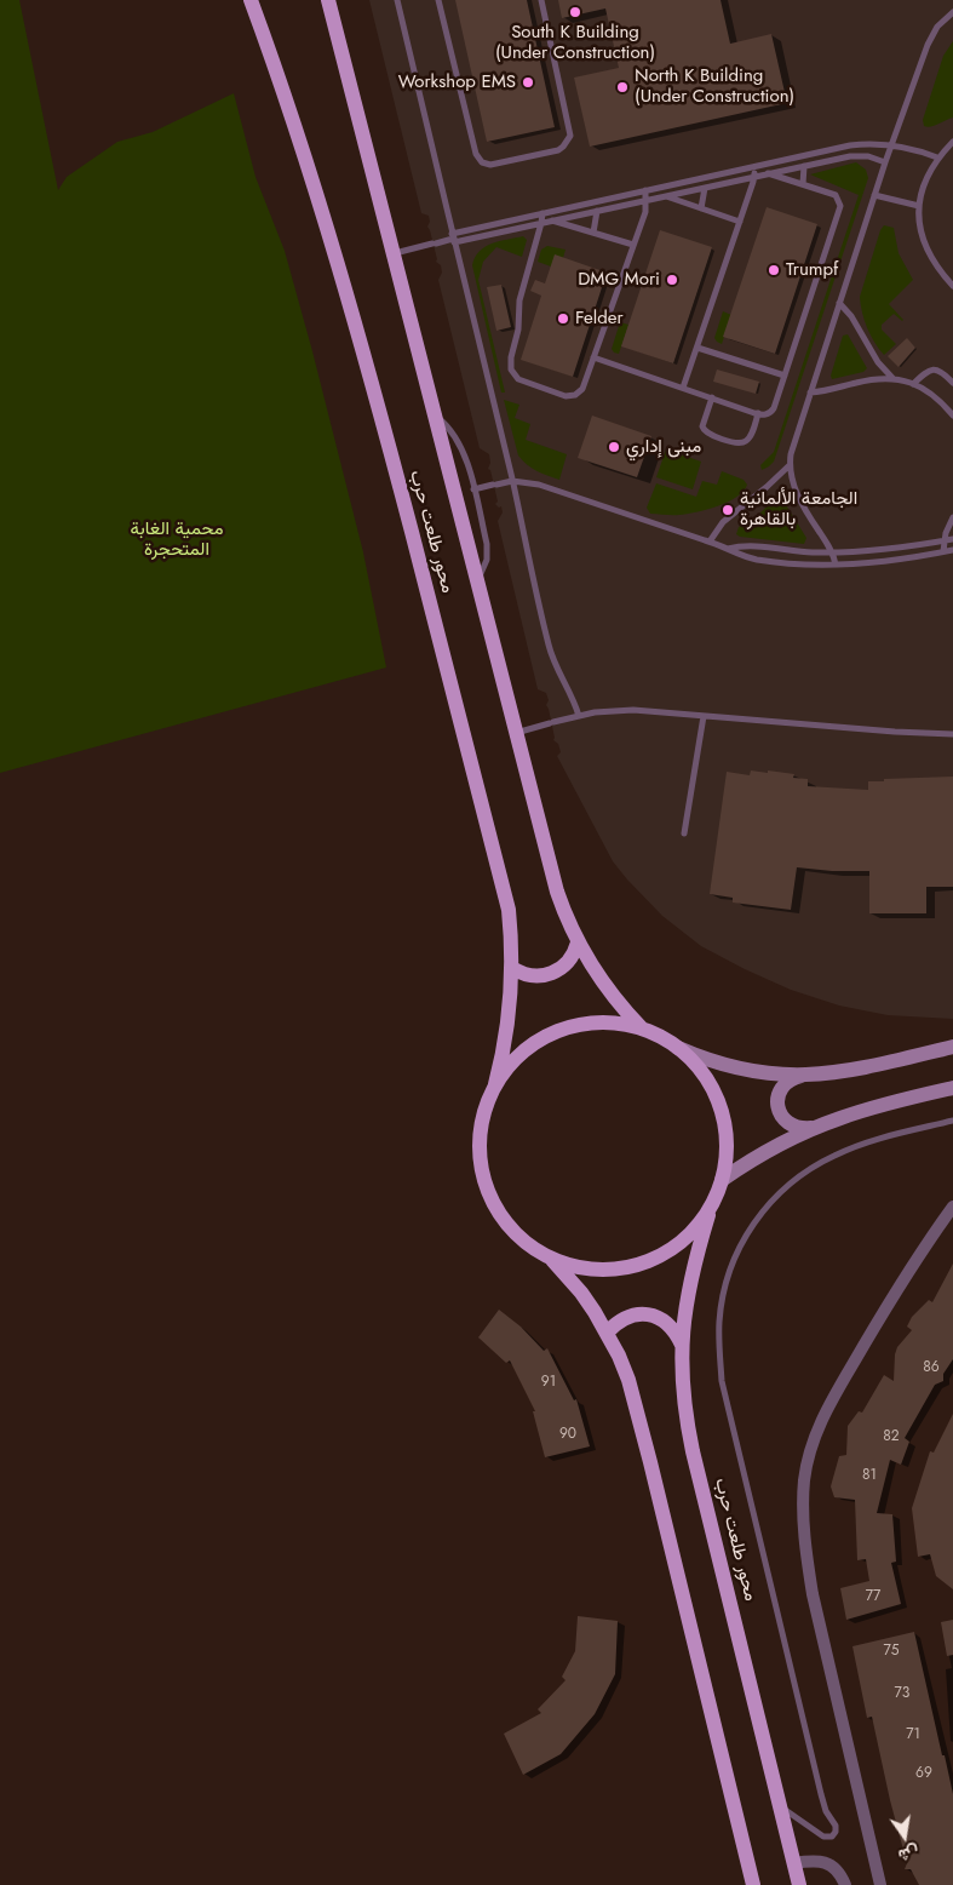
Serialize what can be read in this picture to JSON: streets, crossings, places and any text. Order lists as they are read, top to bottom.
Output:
{
  "streets": {
    "main road": ["محور طلعت حرب"]
  },
  "parks": ["محمية الغابة المتحجرة"],
  "places": [
    "South K Building (Under Construction)",
    "Workshop EMS",
    "North K Building (Under Construction)",
    "Trumpf",
    "DMG Mori",
    "Felder",
    "مبنى إداري",
    "الجامعة الألمانية بالقاهرة"
  ],
  "house_numbers": [
    "86",
    "91",
    "90",
    "82",
    "81",
    "77",
    "75",
    "73",
    "71",
    "69"
  ],
  "north": "bottom"
}
